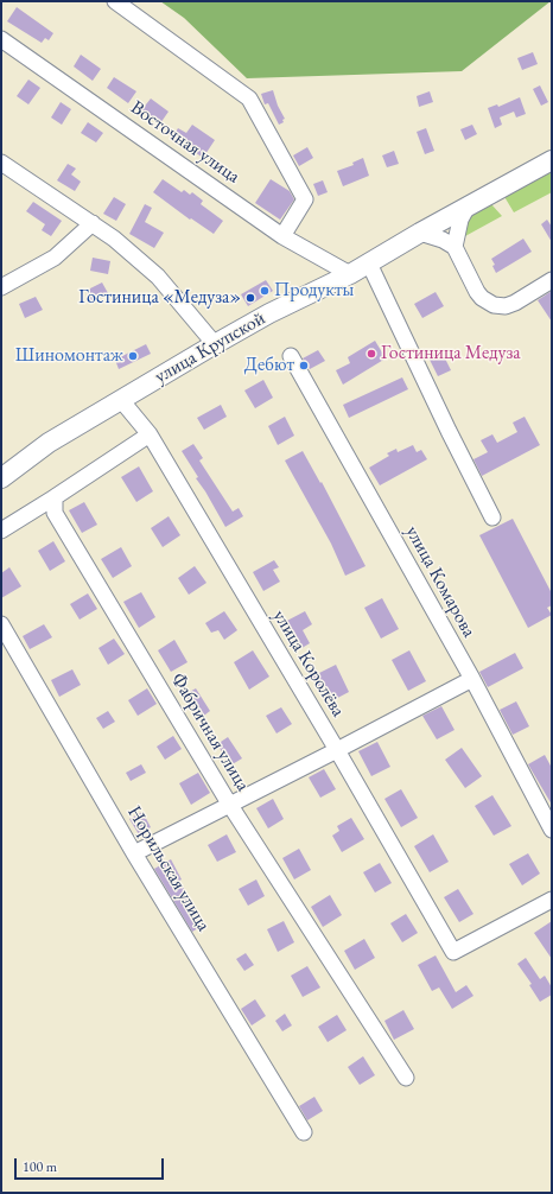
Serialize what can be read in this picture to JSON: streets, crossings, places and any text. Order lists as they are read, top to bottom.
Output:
{
  "streets": {
    "main road": ["улица Крупской"],
    "street": [
      "Восточная улица",
      "улица Комарова",
      "улица Королёва",
      "Фабричная улица",
      "Норильская улица"
    ]
  },
  "crossings": [
    ["Восточная улица", "улица Крупской"],
    ["улица Крупской", "улица Королёва"]
  ],
  "places": [
    "Продукты",
    "Гостиница «Медуза»",
    "Гостиница Медуза",
    "Шиномонтаж",
    "Дебют"
  ],
  "scale_bar": "100 m"
}
